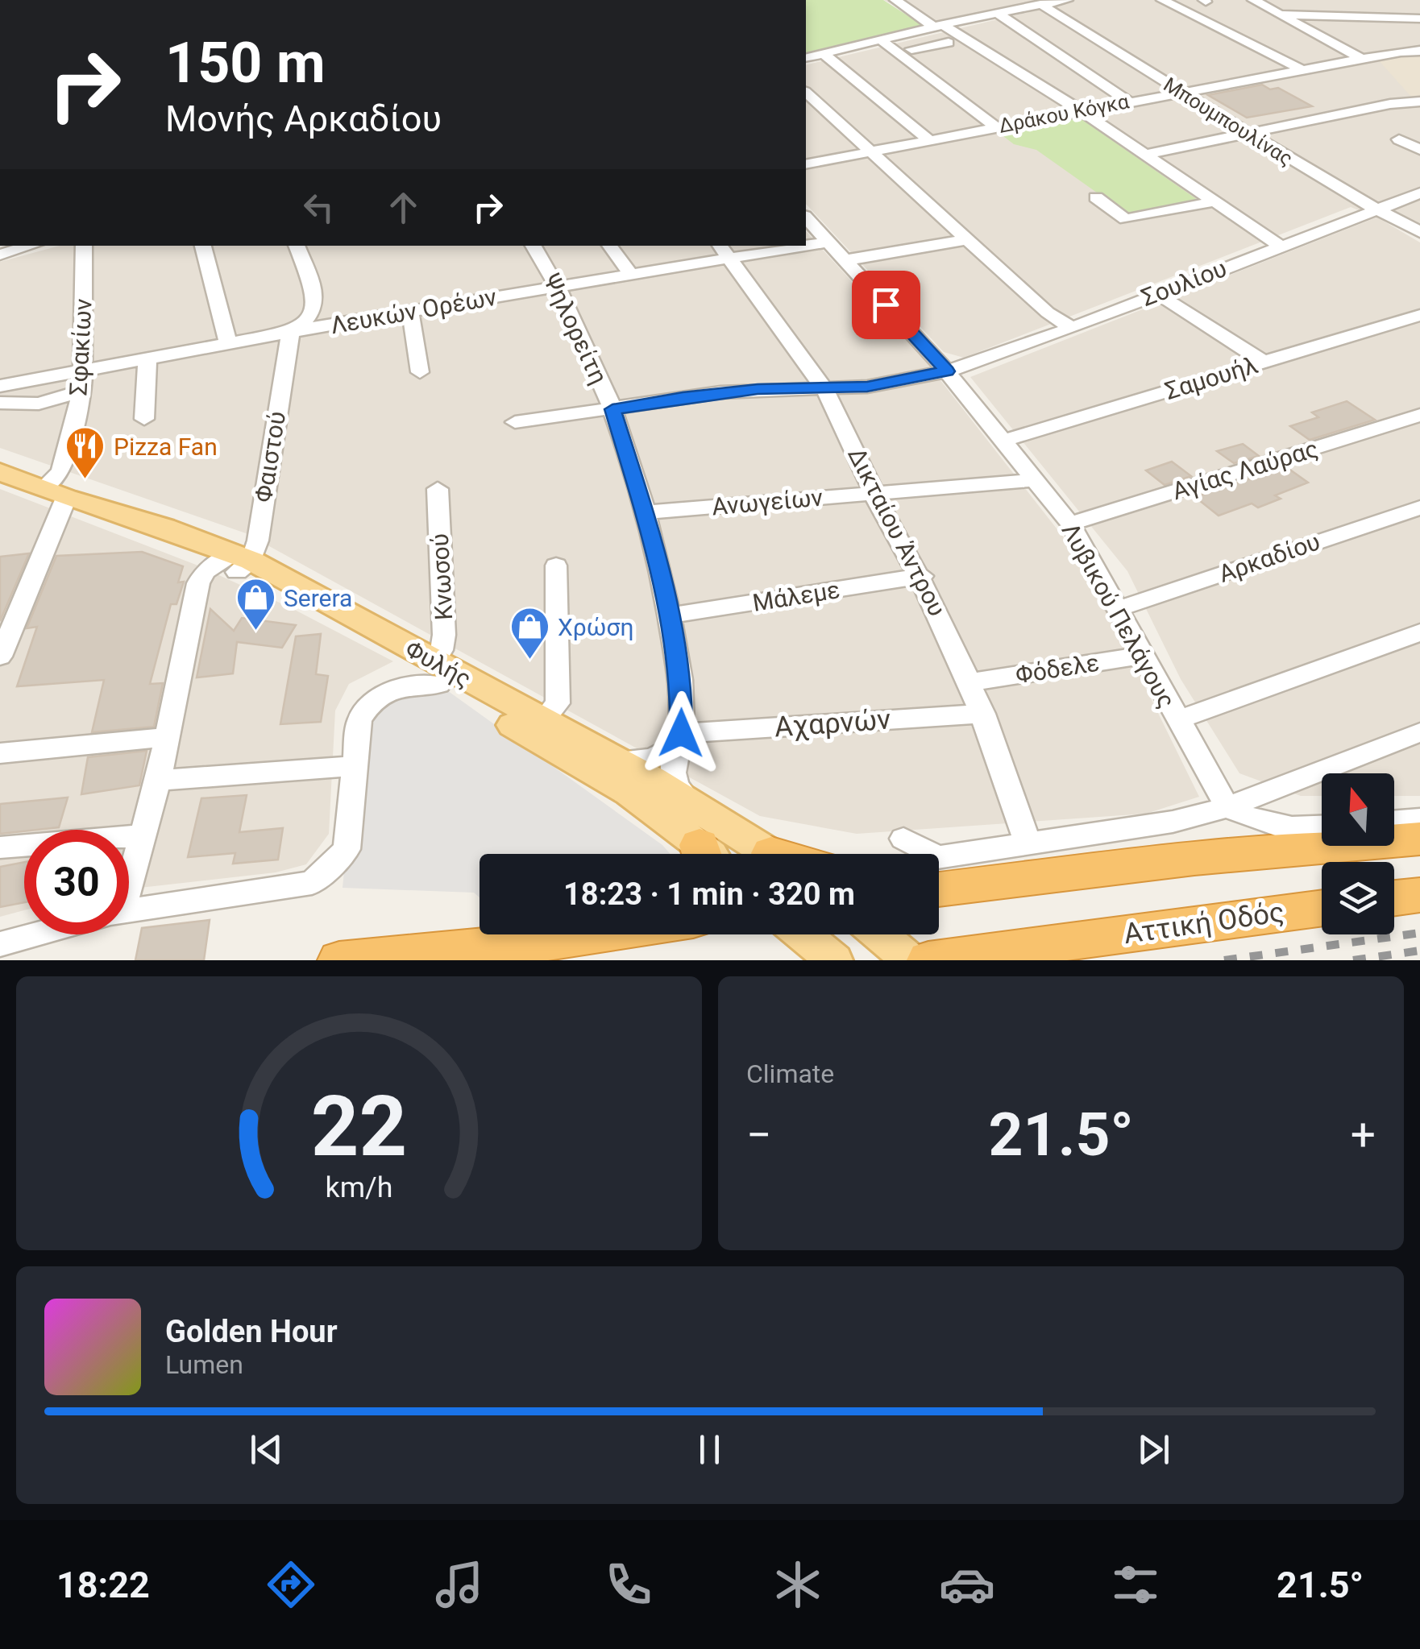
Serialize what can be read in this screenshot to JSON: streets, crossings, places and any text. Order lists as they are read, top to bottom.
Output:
{
  "streets": {
    "highway": ["Αττική Οδός"],
    "main road": ["Φυλής"],
    "street": [
      "Δράκου Κόγκα",
      "Μπουμπουλίνας",
      "Σουλίου",
      "Λευκών Ορέων",
      "Ψηλορείτη",
      "Σφακίων",
      "Σαμουήλ",
      "Φαιστού",
      "Αγίας Λαύρας",
      "Ανωγείων",
      "Δικταίου Άντρου",
      "Αρκαδίου",
      "Κνωσού",
      "Μάλεμε",
      "Λυβικού Πελάγους",
      "Φόδελε",
      "Αχαρνών"
    ]
  },
  "crossings": [
    ["Δράκου Κόγκα", "Μπουμπουλίνας"],
    ["Μπουμπουλίνας", "Σουλίου"],
    ["Σουλίου", "Ψηλορείτη"],
    ["Σουλίου", "Δικταίου Άντρου"],
    ["Σουλίου", "Λυβικού Πελάγους"],
    ["Λευκών Ορέων", "Ψηλορείτη"],
    ["Λευκών Ορέων", "Σφακίων"],
    ["Λευκών Ορέων", "Φαιστού"],
    ["Λευκών Ορέων", "Δικταίου Άντρου"],
    ["Λευκών Ορέων", "Λυβικού Πελάγους"],
    ["Ψηλορείτη", "Ανωγείων"],
    ["Ψηλορείτη", "Μάλεμε"],
    ["Ψηλορείτη", "Φυλής"],
    ["Ψηλορείτη", "Αχαρνών"],
    ["Σφακίων", "Φυλής"],
    ["Σαμουήλ", "Λυβικού Πελάγους"],
    ["Φαιστού", "Φυλής"],
    ["Αγίας Λαύρας", "Λυβικού Πελάγους"],
    ["Ανωγείων", "Δικταίου Άντρου"],
    ["Ανωγείων", "Λυβικού Πελάγους"],
    ["Δικταίου Άντρου", "Μάλεμε"],
    ["Δικταίου Άντρου", "Φόδελε"],
    ["Δικταίου Άντρου", "Αχαρνών"],
    ["Αρκαδίου", "Λυβικού Πελάγους"],
    ["Κνωσού", "Φυλής"],
    ["Λυβικού Πελάγους", "Φόδελε"]
  ],
  "places": {
    "restaurant": ["Pizza Fan"],
    "shop": ["Serera", "Χρώση"]
  },
  "north": "top",
  "page": {
    "turn": ["150 m", "Μονής Αρκαδίου"],
    "limit": "30",
    "trip": "18:23 · 1 min · 320 m",
    "tile": "Climate",
    "heat": ["−", "21.5°", "+"],
    "song": ["Golden Hour", "Lumen"],
    "tabs": ["18:22", "21.5°"],
    "gauge": ["22", "km/h"]
  }
}
